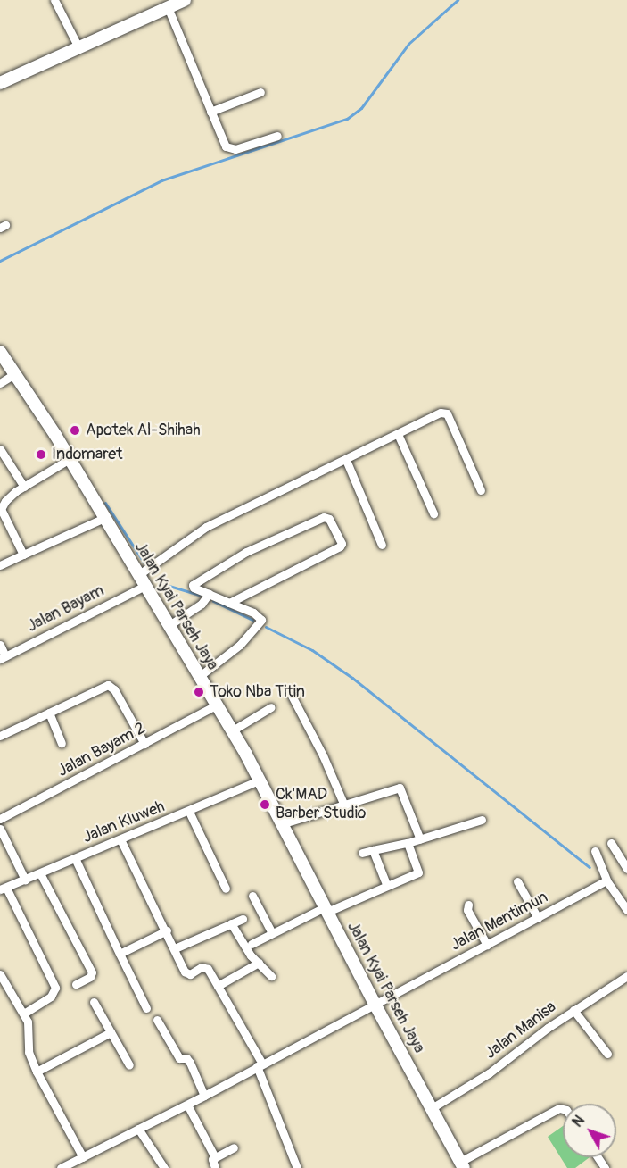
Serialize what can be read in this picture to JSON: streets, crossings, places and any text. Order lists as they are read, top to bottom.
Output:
{
  "streets": {
    "main road": ["Jalan Kyai Parseh Jaya"],
    "street": [
      "Jalan Bayam",
      "Jalan Bayam 2",
      "Jalan Kluweh",
      "Jalan Mentimun",
      "Jalan Manisa"
    ]
  },
  "crossings": [
    ["Jalan Kyai Parseh Jaya", "Jalan Bayam"],
    ["Jalan Kyai Parseh Jaya", "Jalan Bayam 2"],
    ["Jalan Kyai Parseh Jaya", "Jalan Kluweh"],
    ["Jalan Kyai Parseh Jaya", "Jalan Mentimun"],
    ["Jalan Kyai Parseh Jaya", "Jalan Manisa"]
  ],
  "places": [
    "Apotek Al-Shihah",
    "Indomaret",
    "Toko Nba Titin",
    "Ck'MAD Barber Studio"
  ],
  "north": "top left"
}
